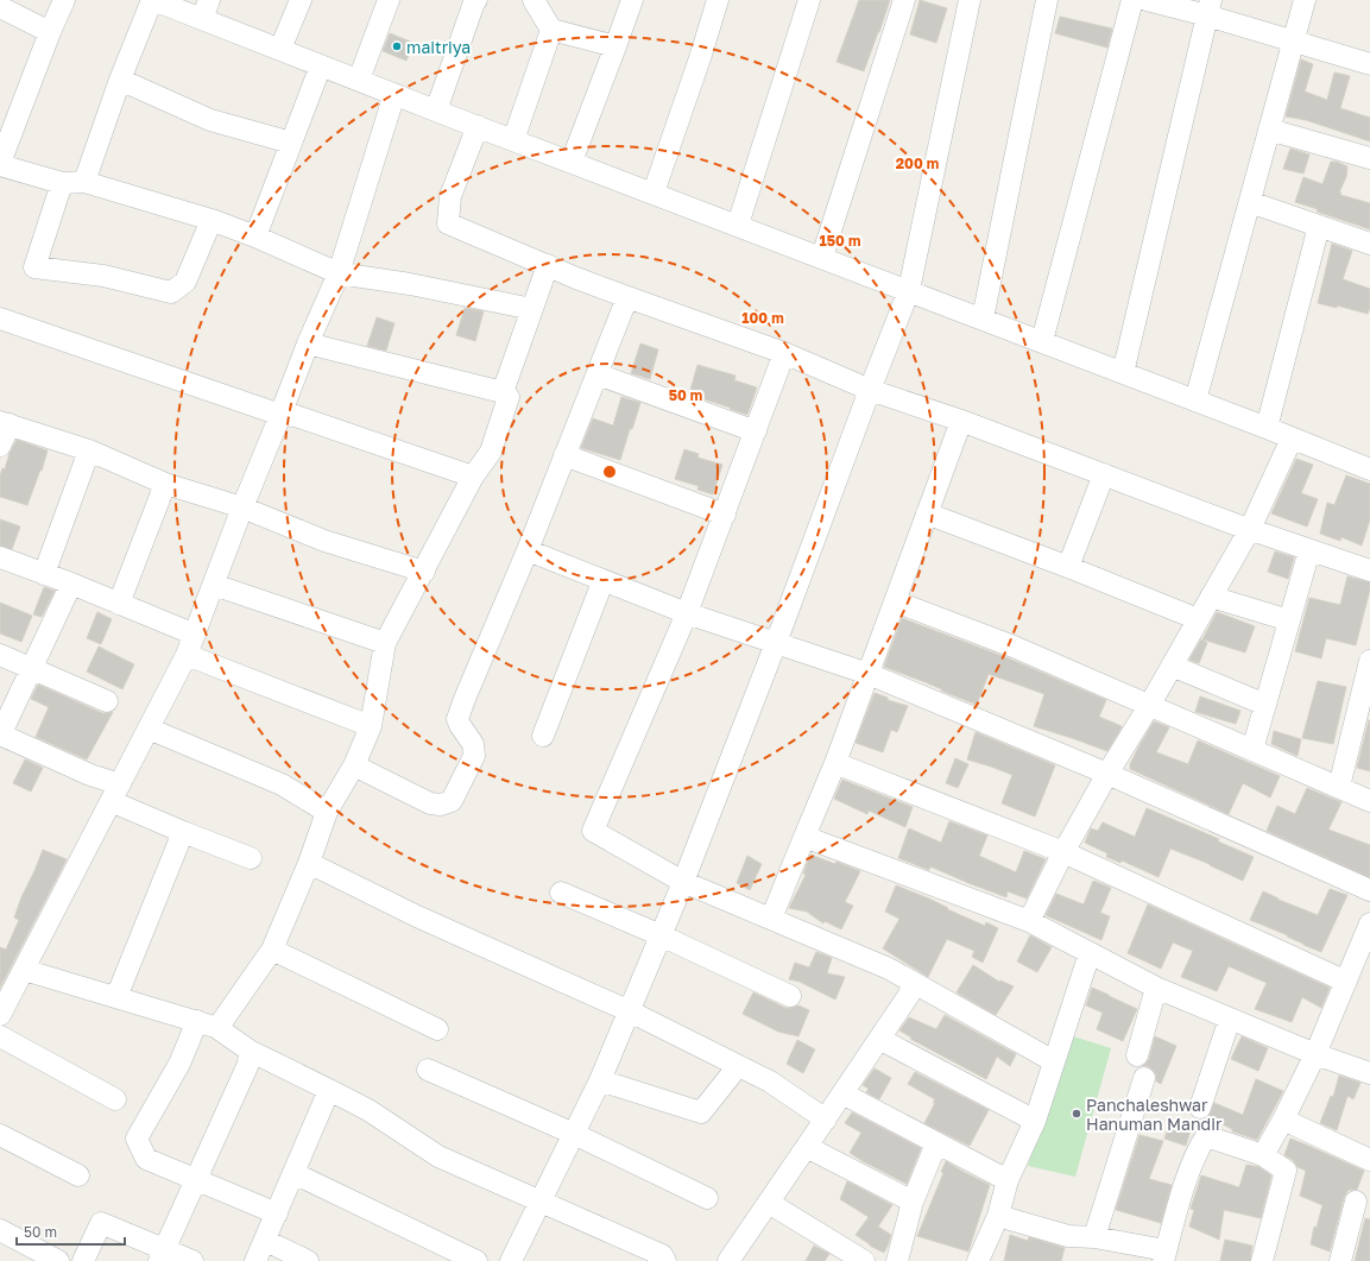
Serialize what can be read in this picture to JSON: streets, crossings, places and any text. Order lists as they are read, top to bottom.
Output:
{
  "places": ["maitriya", "Panchaleshwar Hanuman Mandir"],
  "scale_bar": "50 m",
  "rings": [
    "200 m",
    "150 m",
    "100 m",
    "50 m"
  ]
}
